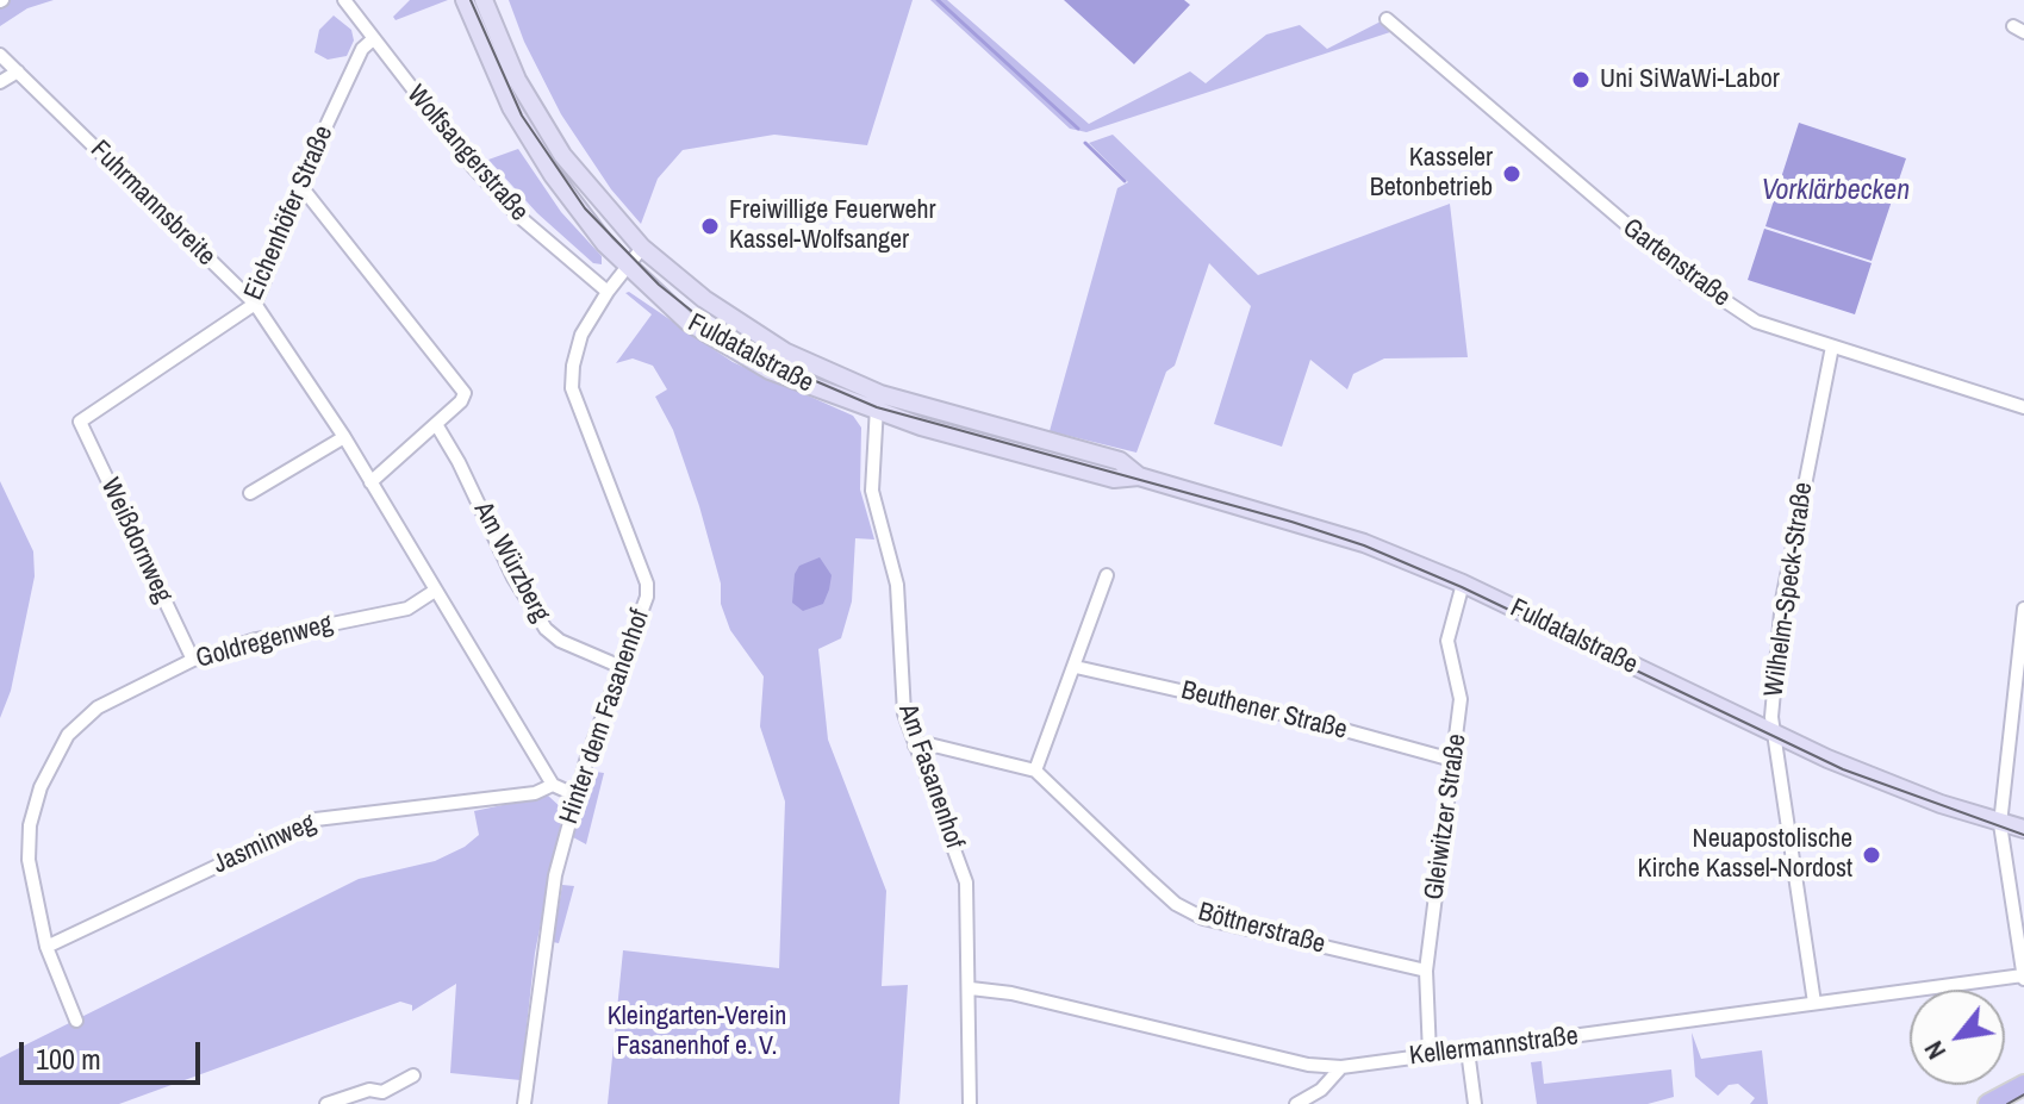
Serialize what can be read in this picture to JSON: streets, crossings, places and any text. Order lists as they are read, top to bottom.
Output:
{
  "streets": {
    "main road": ["Fuldatalstraße"],
    "street": [
      "Wolfsangerstraße",
      "Fuhrmannsbreite",
      "Eichenhöfer Straße",
      "Gartenstraße",
      "Weißdornweg",
      "Am Würzberg",
      "Wilhelm-Speck-Straße",
      "Goldregenweg",
      "Beuthener Straße",
      "Hinter dem Fasanenhof",
      "Am Fasanenhof",
      "Gleiwitzer Straße",
      "Jasminweg",
      "Böttnerstraße",
      "Kellermannstraße"
    ]
  },
  "crossings": [
    ["Wolfsangerstraße", "Eichenhöfer Straße"],
    ["Wolfsangerstraße", "Hinter dem Fasanenhof"],
    ["Fuhrmannsbreite", "Eichenhöfer Straße"],
    ["Fuhrmannsbreite", "Goldregenweg"],
    ["Fuhrmannsbreite", "Jasminweg"],
    ["Eichenhöfer Straße", "Weißdornweg"],
    ["Gartenstraße", "Wilhelm-Speck-Straße"],
    ["Fuldatalstraße", "Wilhelm-Speck-Straße"],
    ["Fuldatalstraße", "Hinter dem Fasanenhof"],
    ["Fuldatalstraße", "Am Fasanenhof"],
    ["Fuldatalstraße", "Gleiwitzer Straße"],
    ["Weißdornweg", "Goldregenweg"],
    ["Am Würzberg", "Hinter dem Fasanenhof"],
    ["Wilhelm-Speck-Straße", "Kellermannstraße"],
    ["Goldregenweg", "Jasminweg"],
    ["Beuthener Straße", "Gleiwitzer Straße"],
    ["Am Fasanenhof", "Böttnerstraße"],
    ["Am Fasanenhof", "Kellermannstraße"],
    ["Gleiwitzer Straße", "Böttnerstraße"],
    ["Gleiwitzer Straße", "Kellermannstraße"]
  ],
  "water": ["Vorklärbecken"],
  "parks": ["Kleingarten-Verein Fasanenhof e. V."],
  "places": [
    "Uni SiWaWi-Labor",
    "Kasseler Betonbetrieb",
    "Freiwillige Feuerwehr Kassel-Wolfsanger",
    "Neuapostolische Kirche Kassel-Nordost"
  ],
  "scale_bar": "100 m",
  "north": "bottom left"
}
